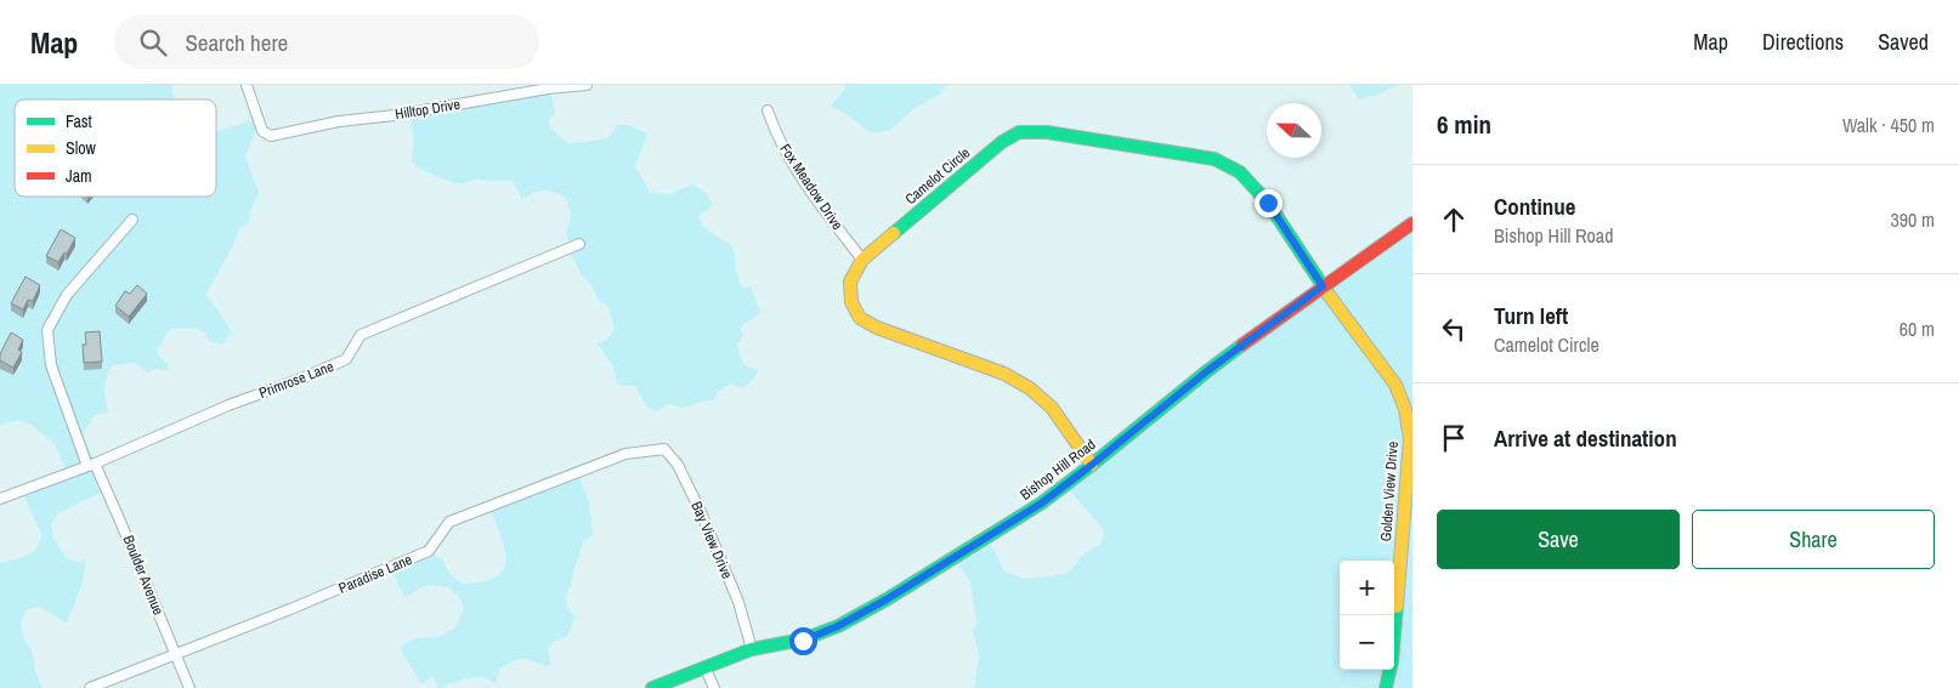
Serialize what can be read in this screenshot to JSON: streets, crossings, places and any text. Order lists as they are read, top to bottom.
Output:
{
  "streets": {
    "street": [
      "Hilltop Drive",
      "Camelot Circle",
      "Fox Meadow Drive",
      "Primrose Lane",
      "Bishop Hill Road",
      "Golden View Drive",
      "Bay View Drive",
      "Paradise Lane",
      "Boulder Avenue"
    ]
  },
  "crossings": [
    ["Camelot Circle", "Fox Meadow Drive"],
    ["Camelot Circle", "Bishop Hill Road"],
    ["Camelot Circle", "Golden View Drive"],
    ["Primrose Lane", "Boulder Avenue"],
    ["Bishop Hill Road", "Golden View Drive"],
    ["Bishop Hill Road", "Bay View Drive"],
    ["Bay View Drive", "Paradise Lane"],
    ["Paradise Lane", "Boulder Avenue"]
  ],
  "legend": ["Fast", "Slow", "Jam"],
  "north": "left",
  "page": {
    "header": "Map",
    "search": "Search here",
    "nav": ["Map", "Directions", "Saved"],
    "heading": ["6 min", "Walk · 450 m"],
    "list": [
      ["Continue", "Bishop Hill Road", "390 m"],
      ["Turn left", "Camelot Circle", "60 m"],
      "Arrive at destination"
    ],
    "buttons": ["Save", "Share"],
    "map_buttons": ["+", "−"]
  }
}
